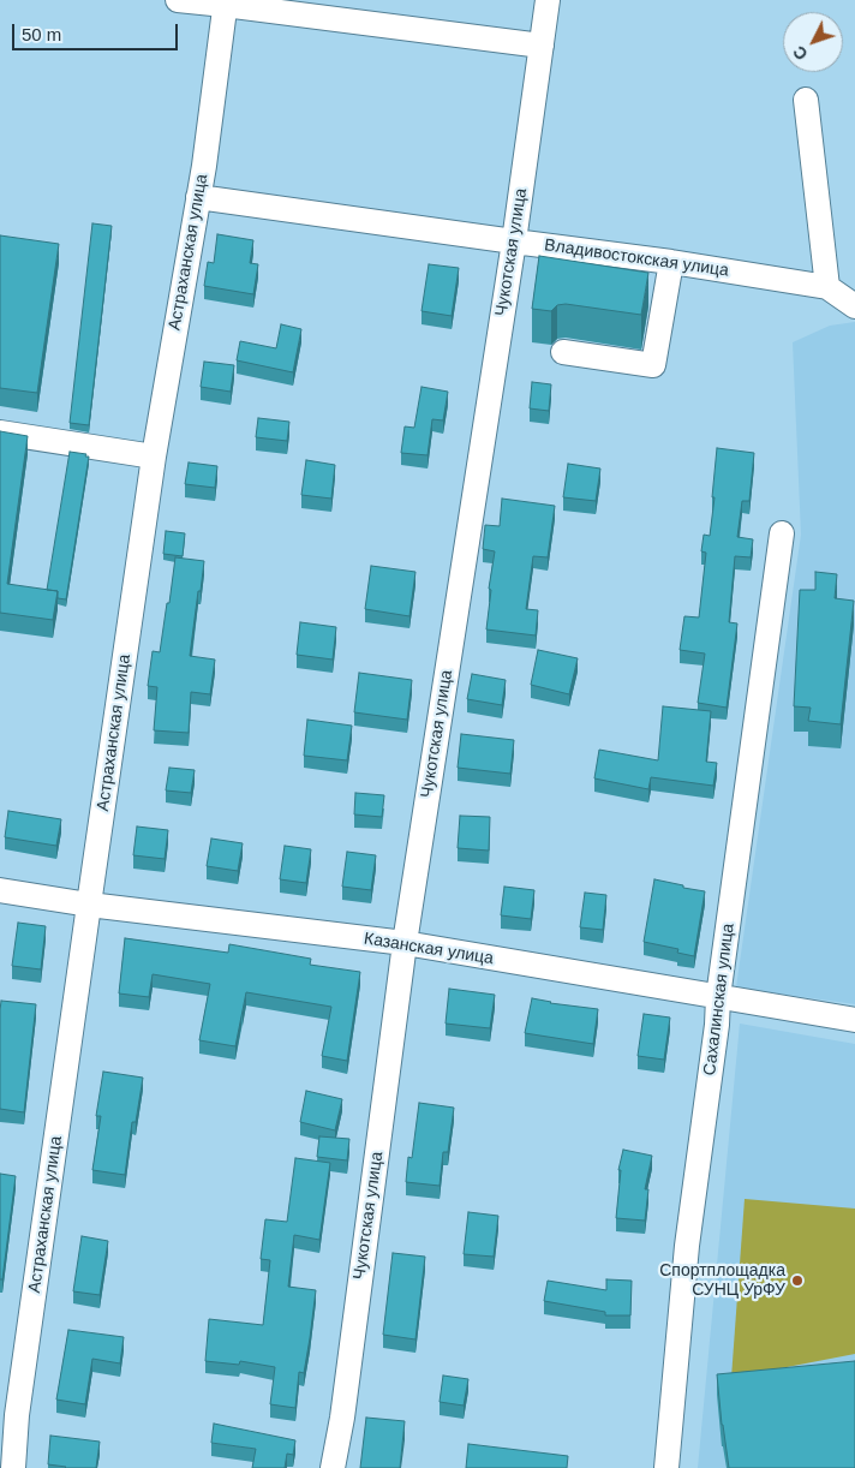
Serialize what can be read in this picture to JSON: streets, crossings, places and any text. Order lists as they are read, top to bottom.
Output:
{
  "streets": {
    "street": [
      "Астраханская улица",
      "Чукотская улица",
      "Владивостокская улица",
      "Казанская улица",
      "Сахалинская улица"
    ]
  },
  "crossings": [
    ["Астраханская улица", "Владивостокская улица"],
    ["Астраханская улица", "Казанская улица"],
    ["Чукотская улица", "Владивостокская улица"],
    ["Чукотская улица", "Казанская улица"],
    ["Казанская улица", "Сахалинская улица"]
  ],
  "places": ["Спортплощадка СУНЦ УрФУ"],
  "scale_bar": "50 m",
  "north": "bottom left"
}
